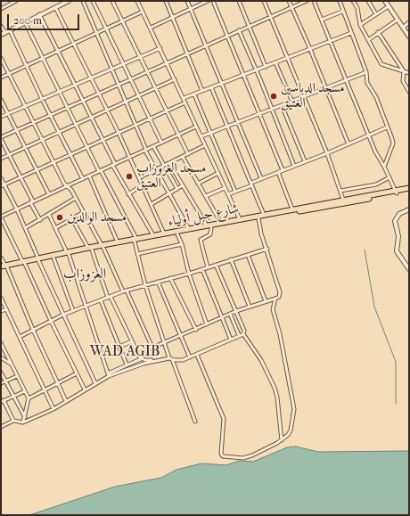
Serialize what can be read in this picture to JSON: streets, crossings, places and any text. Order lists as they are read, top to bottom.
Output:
{
  "streets": {
    "main road": ["شارع جبل أولياء"]
  },
  "districts": ["العزوزاب", "WAD AGIB"],
  "places": ["مسجد الدباسين العتيق", "مسجد العزوزاب العتيق", "مسجد الوالدين"],
  "scale_bar": "200 m"
}
